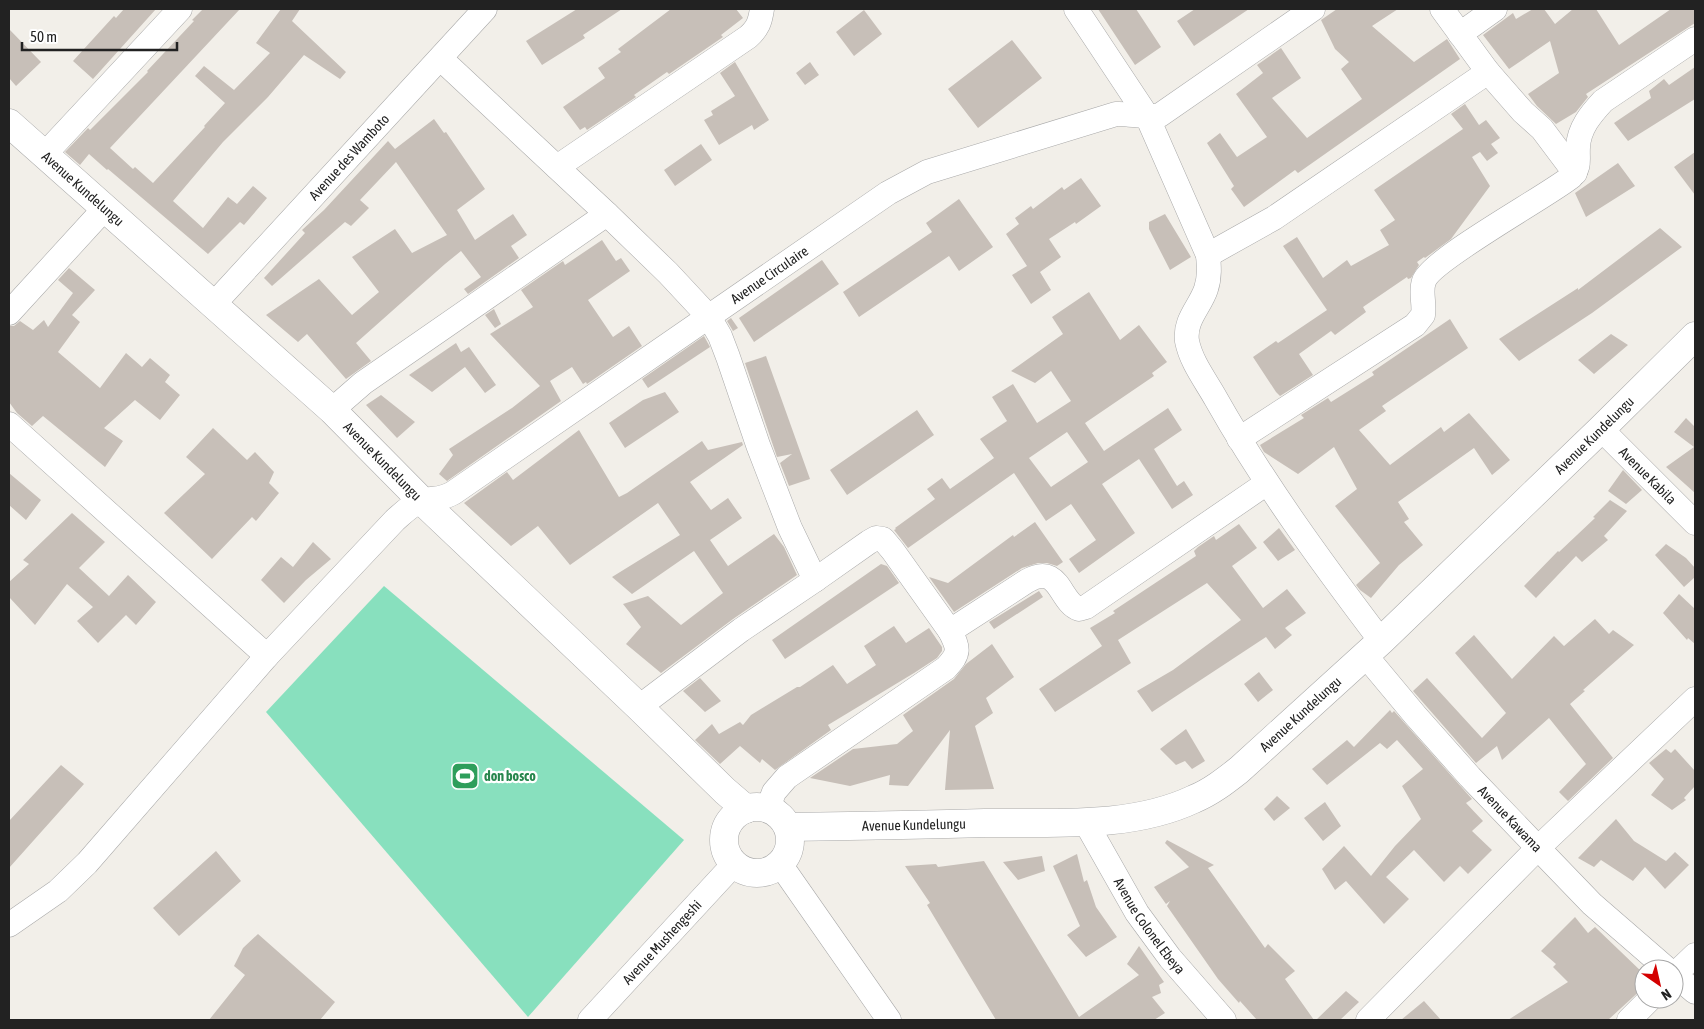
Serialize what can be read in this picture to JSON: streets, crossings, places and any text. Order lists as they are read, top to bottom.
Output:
{
  "streets": {
    "street": [
      "Avenue des Wamboto",
      "Avenue Kundelungu",
      "Avenue Circulaire",
      "Avenue Kabila",
      "Avenue Kawama",
      "Avenue Colonel Ebeya",
      "Avenue Mushengeshi"
    ]
  },
  "crossings": [
    ["Avenue des Wamboto", "Avenue Kundelungu"],
    ["Avenue Kundelungu", "Avenue Circulaire"],
    ["Avenue Kundelungu", "Avenue Kabila"],
    ["Avenue Kundelungu", "Avenue Kawama"],
    ["Avenue Kundelungu", "Avenue Colonel Ebeya"],
    ["Avenue Kundelungu", "Avenue Mushengeshi"]
  ],
  "places": {
    "sports": ["don bosco"]
  },
  "scale_bar": "50 m",
  "north": "bottom right"
}
